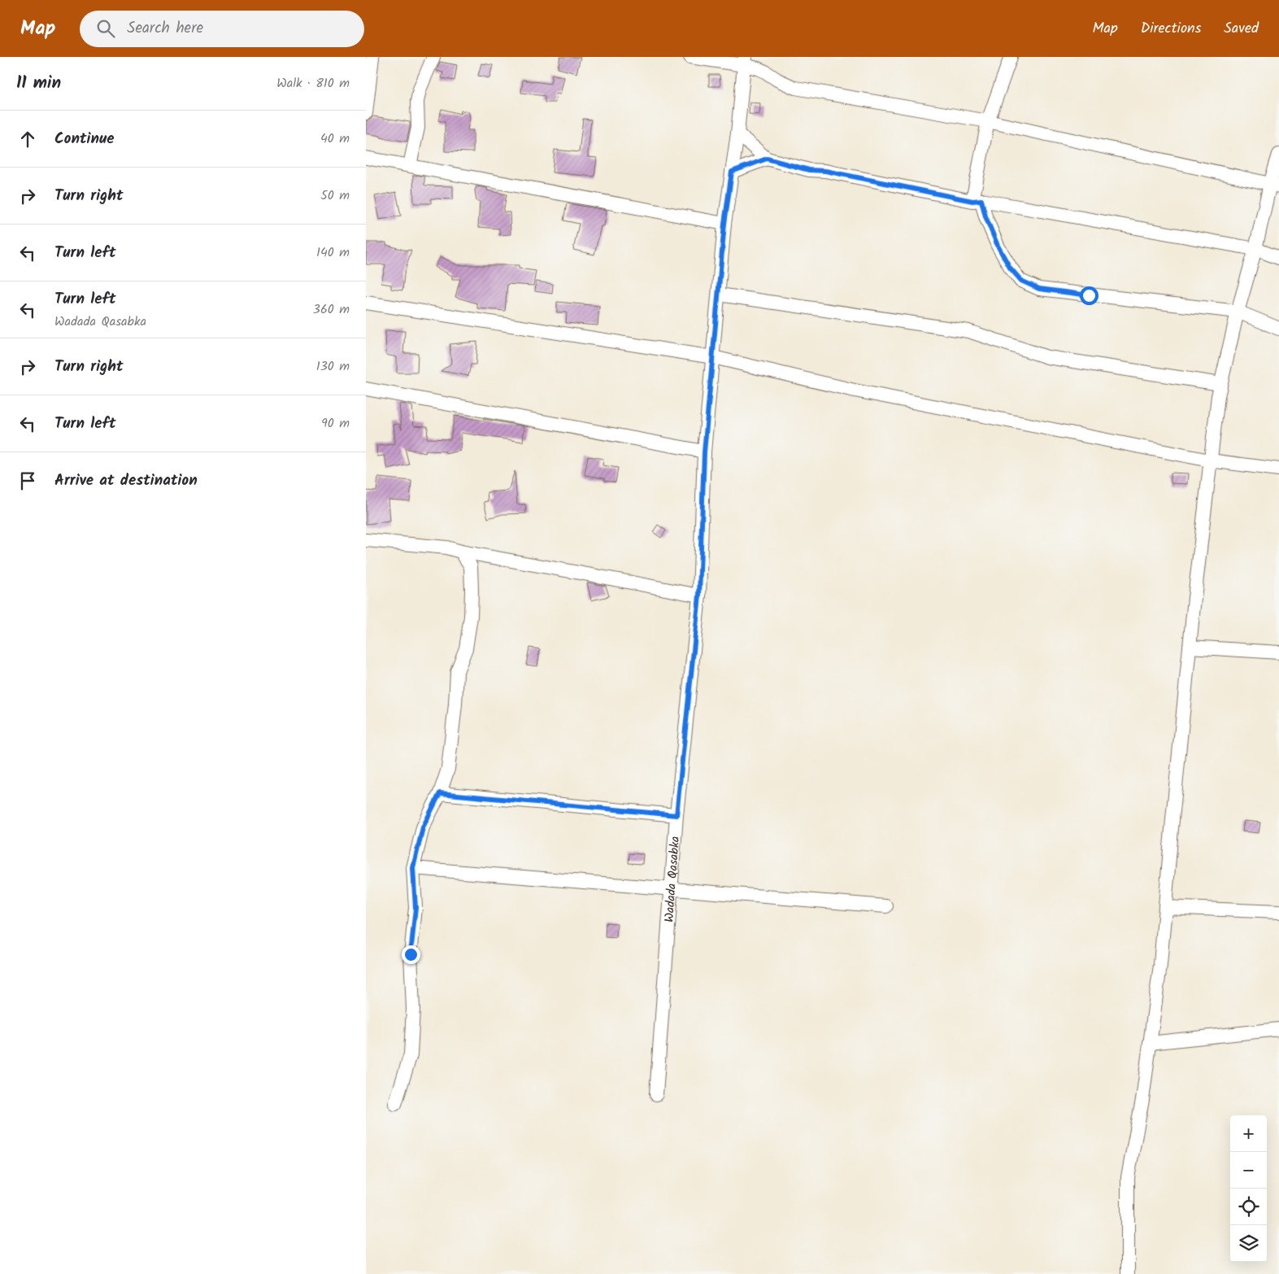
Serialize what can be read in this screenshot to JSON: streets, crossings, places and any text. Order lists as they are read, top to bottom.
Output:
{
  "streets": {
    "street": ["Wadada Qasabka"]
  },
  "page": {
    "header": "Map",
    "search": "Search here",
    "nav": ["Map", "Directions", "Saved"],
    "heading": ["11 min", "Walk · 810 m"],
    "list": [
      ["Continue", "40 m"],
      ["Turn right", "50 m"],
      ["Turn left", "140 m"],
      ["Turn left", "Wadada Qasabka", "360 m"],
      ["Turn right", "130 m"],
      ["Turn left", "90 m"],
      "Arrive at destination"
    ],
    "map_buttons": ["+", "−"]
  }
}
